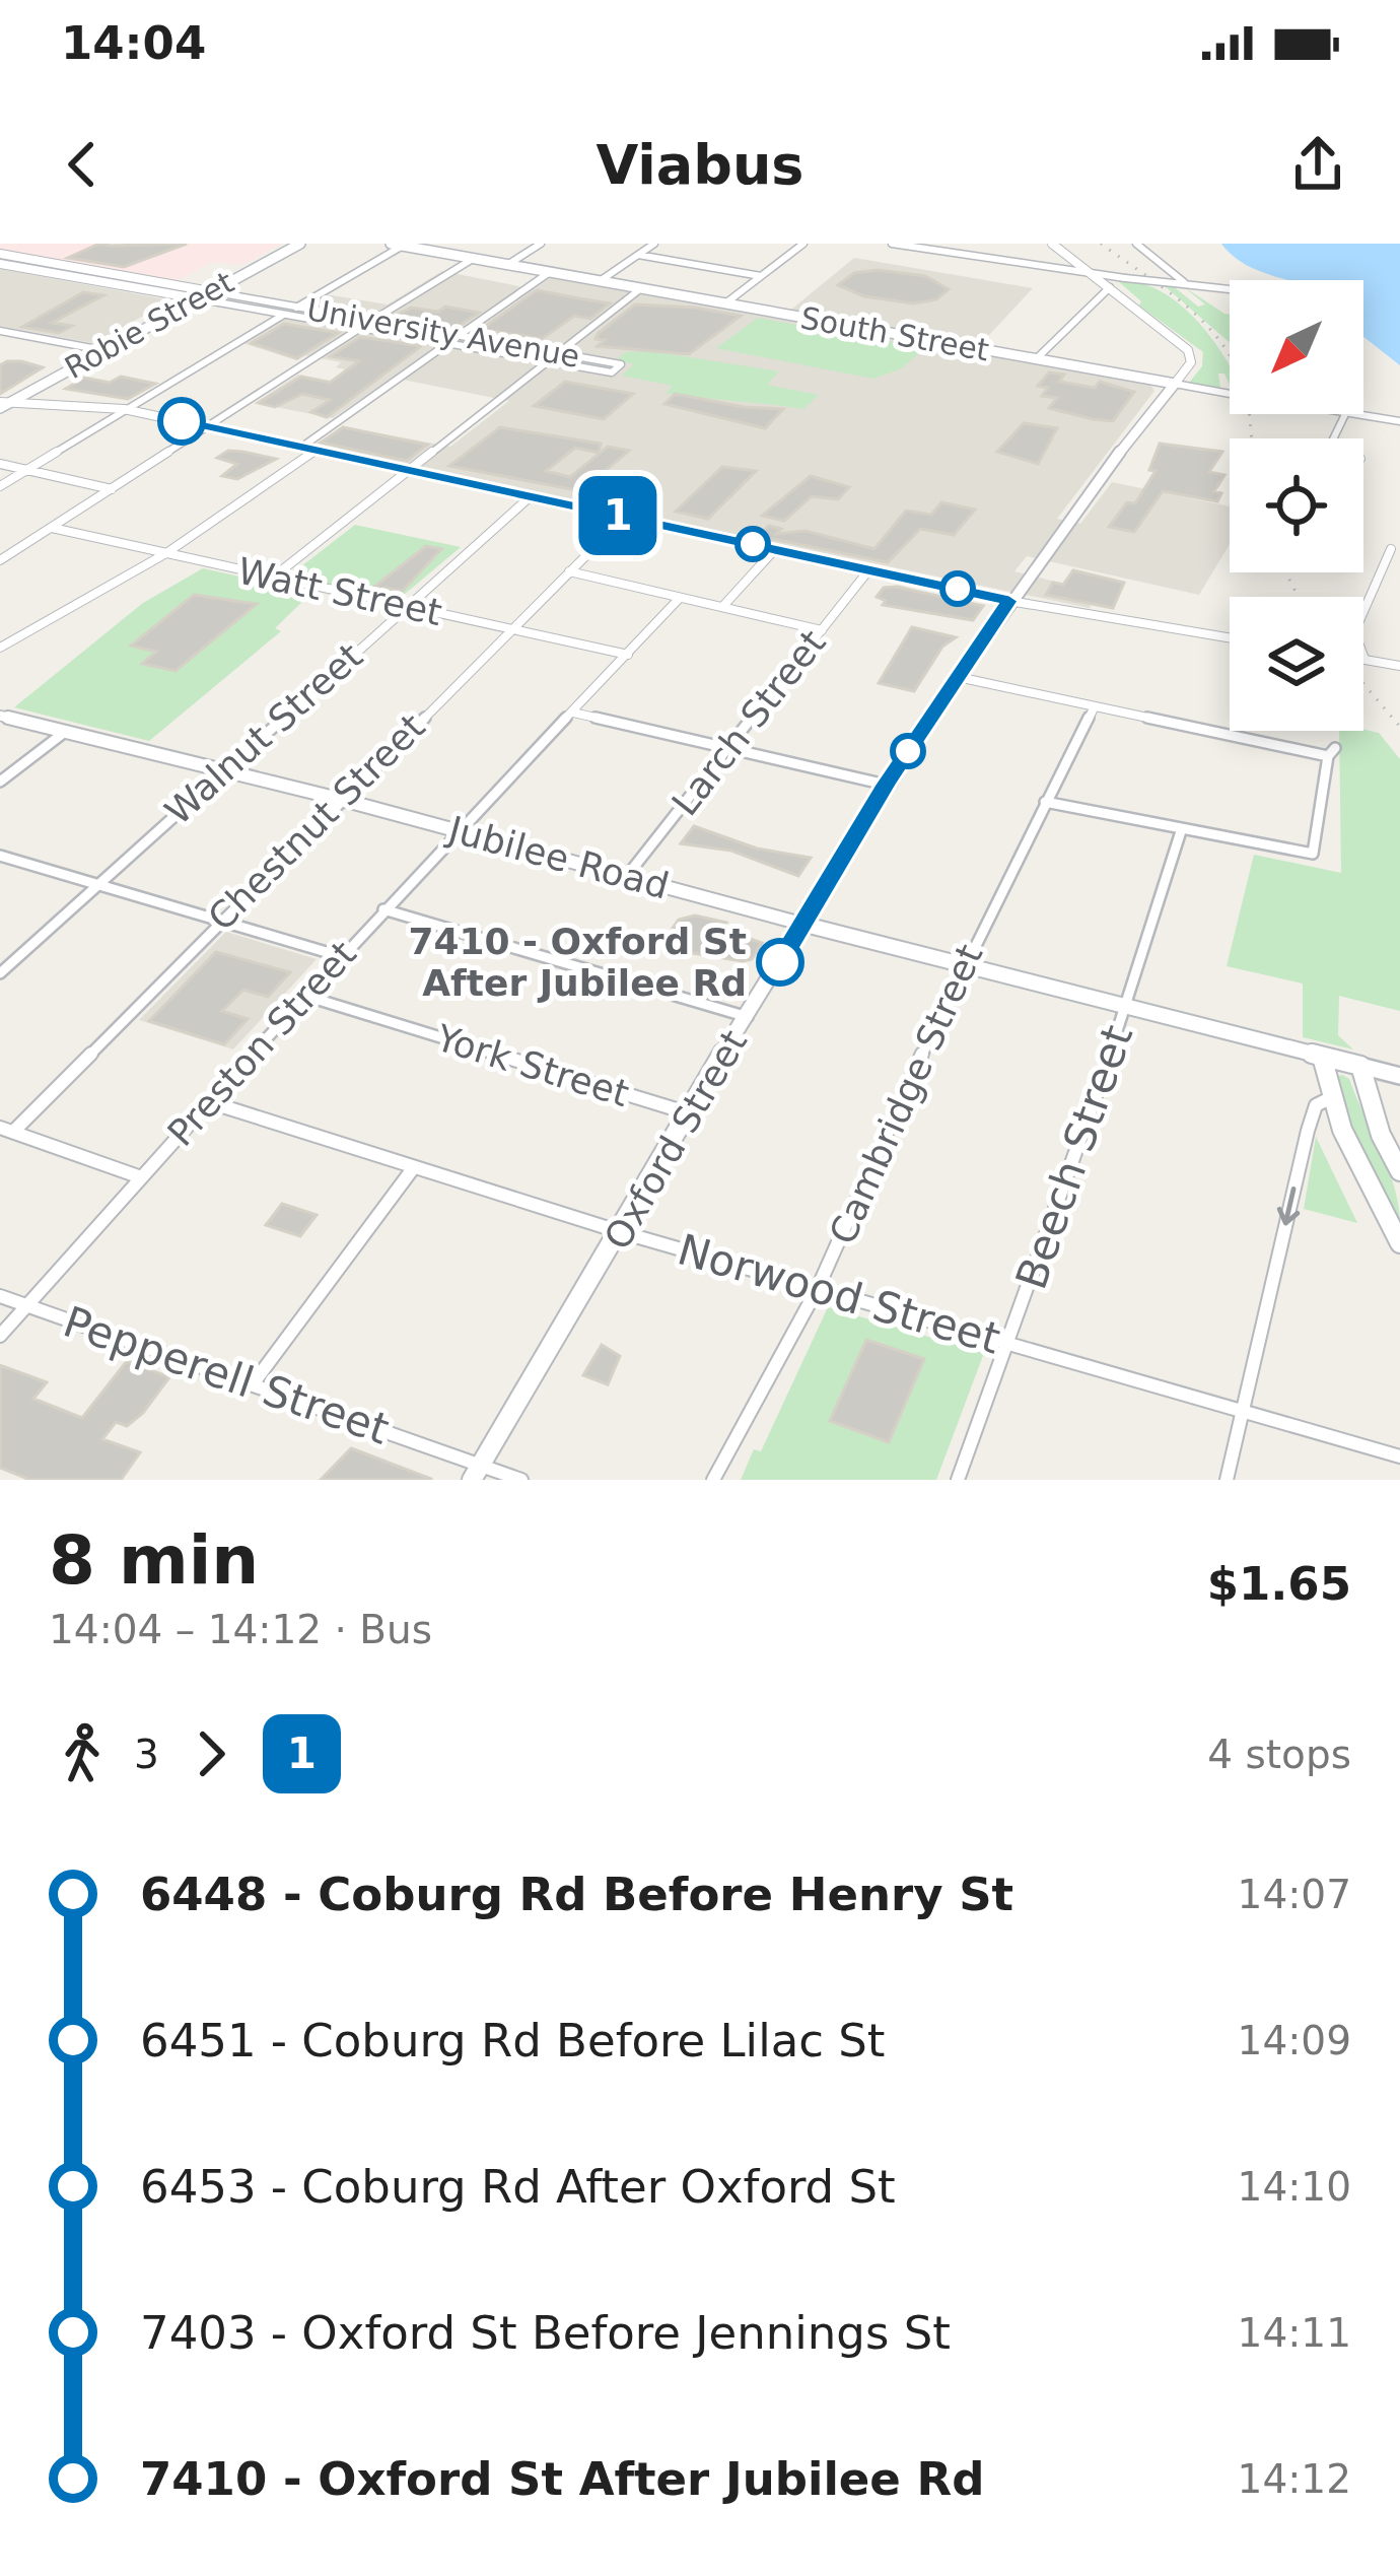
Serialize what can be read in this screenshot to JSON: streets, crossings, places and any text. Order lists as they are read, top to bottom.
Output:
{
  "streets": {
    "main road": [
      "Robie Street",
      "South Street",
      "Jubilee Road",
      "Oxford Street"
    ],
    "street": [
      "University Avenue",
      "Watt Street",
      "Larch Street",
      "Walnut Street",
      "Chestnut Street",
      "Preston Street",
      "York Street",
      "Cambridge Street",
      "Beech Street",
      "Norwood Street",
      "Pepperell Street"
    ]
  },
  "crossings": [
    ["Robie Street", "University Avenue"],
    ["South Street", "Oxford Street"],
    ["Watt Street", "Walnut Street"],
    ["Watt Street", "Chestnut Street"],
    ["Watt Street", "Preston Street"],
    ["Larch Street", "Jubilee Road"],
    ["Walnut Street", "Jubilee Road"],
    ["Chestnut Street", "Jubilee Road"],
    ["Jubilee Road", "Preston Street"],
    ["Jubilee Road", "Cambridge Street"],
    ["Jubilee Road", "Oxford Street"],
    ["Jubilee Road", "Beech Street"],
    ["Preston Street", "York Street"],
    ["Preston Street", "Norwood Street"],
    ["Preston Street", "Pepperell Street"],
    ["York Street", "Oxford Street"],
    ["Cambridge Street", "Norwood Street"],
    ["Oxford Street", "Norwood Street"],
    ["Oxford Street", "Pepperell Street"],
    ["Beech Street", "Norwood Street"]
  ],
  "places": ["7410 - Oxford St After Jubilee Rd"],
  "lines": ["bus line 1"],
  "north": "bottom left",
  "page": {
    "status": "14:04",
    "header": "Viabus",
    "on_map": "1",
    "heading": ["8 min", "14:04 – 14:12 · Bus", "$1.65"],
    "legs": ["3", "1", "4 stops"],
    "list": [
      {
        "name": "6448 - Coburg Rd Before Henry St",
        "value": "14:07"
      },
      {
        "name": "6451 - Coburg Rd Before Lilac St",
        "value": "14:09"
      },
      {
        "name": "6453 - Coburg Rd After Oxford St",
        "value": "14:10"
      },
      {
        "name": "7403 - Oxford St Before Jennings St",
        "value": "14:11"
      },
      {
        "name": "7410 - Oxford St After Jubilee Rd",
        "value": "14:12"
      }
    ]
  }
}
